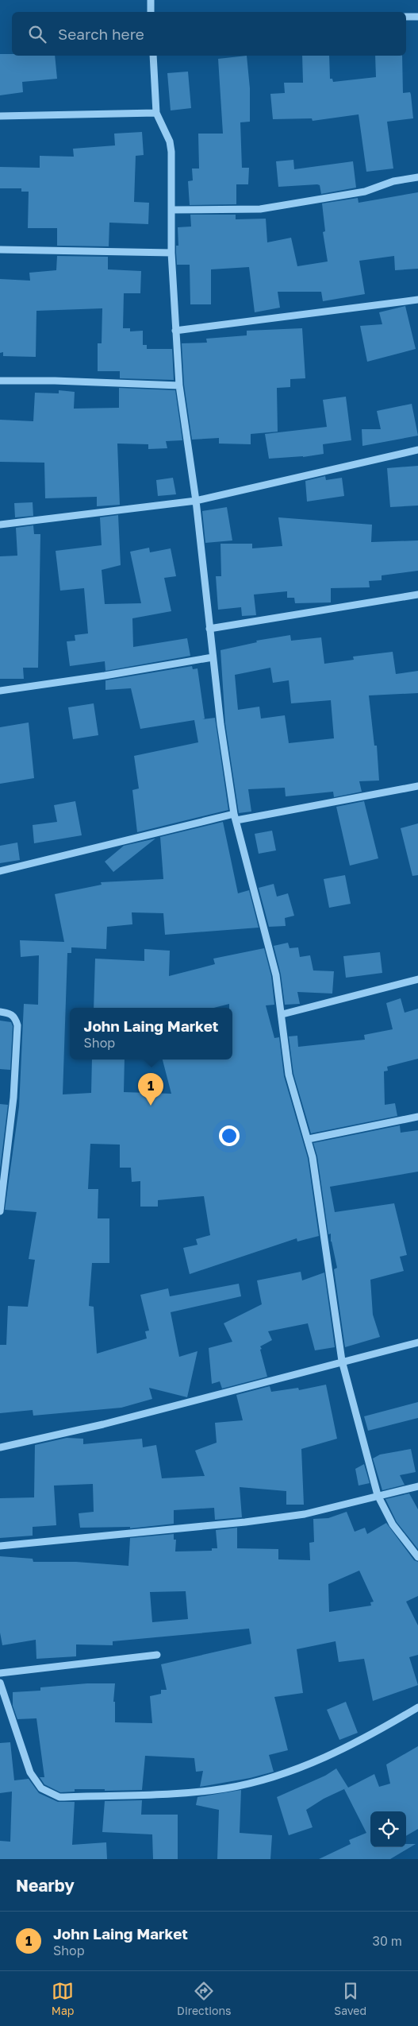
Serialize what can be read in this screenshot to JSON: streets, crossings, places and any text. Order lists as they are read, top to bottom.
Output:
{
  "page": {
    "search": "Search here",
    "popup": ["John Laing Market", "Shop"],
    "pins": "1",
    "heading": "Nearby",
    "list": [
      {
        "mark": "1",
        "name": "John Laing Market",
        "note": "Shop",
        "value": "30 m"
      }
    ],
    "nav": ["Map", "Directions", "Saved"]
  }
}
